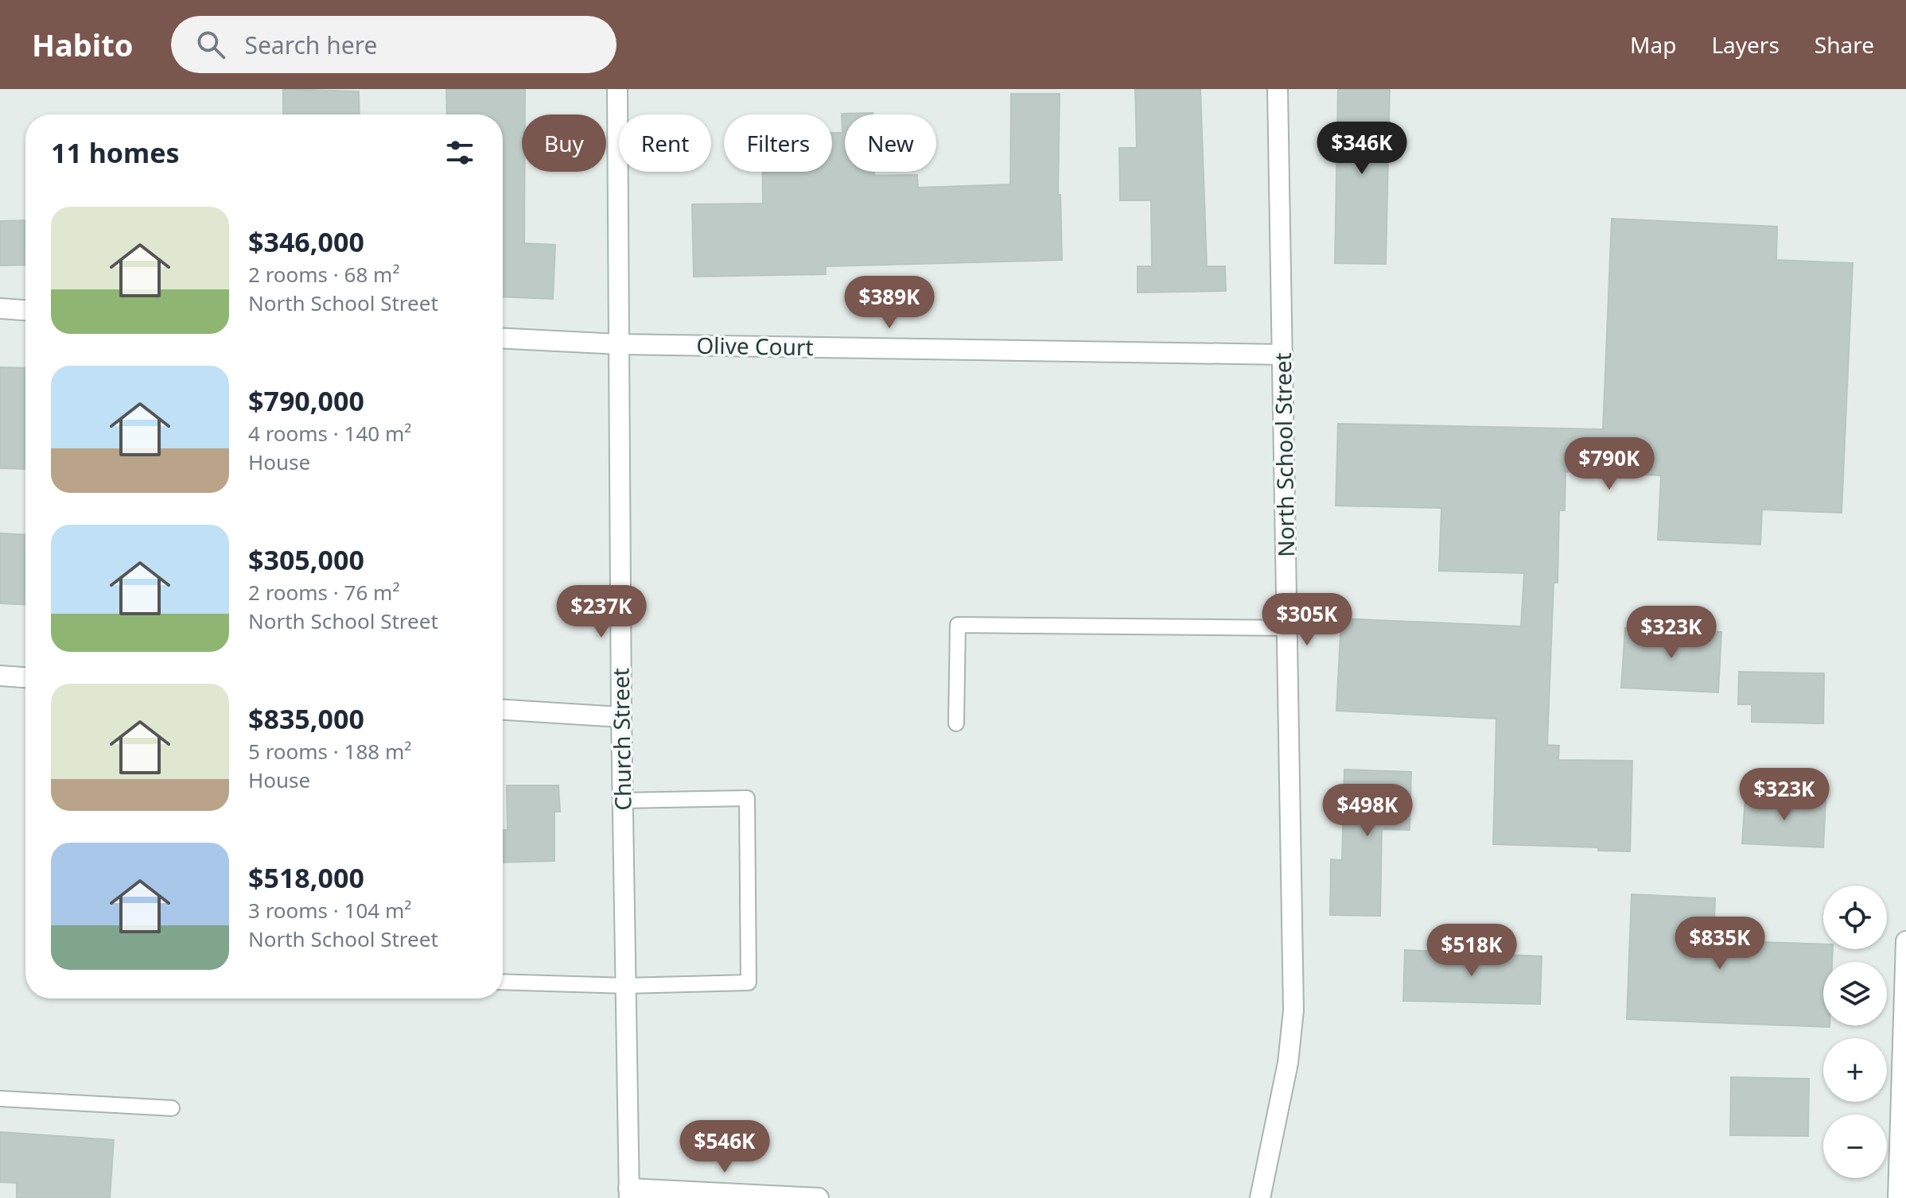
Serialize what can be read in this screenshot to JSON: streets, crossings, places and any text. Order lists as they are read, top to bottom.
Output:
{
  "streets": {
    "street": ["Olive Court", "North School Street", "Church Street"]
  },
  "crossings": [
    ["Olive Court", "North School Street"],
    ["Olive Court", "Church Street"]
  ],
  "page": {
    "header": "Habito",
    "search": "Search here",
    "nav": ["Map", "Layers", "Share"],
    "chip": [
      "Buy",
      "Rent",
      "Filters",
      "New"
    ],
    "heading": "11 homes",
    "price": [
      "$346K",
      "$389K",
      "$790K",
      "$237K",
      "$305K",
      "$323K",
      "$323K",
      "$498K",
      "$835K",
      "$518K",
      "$546K"
    ],
    "list": [
      {
        "name": "$346,000",
        "note": "2 rooms · 68 m² · North School Street"
      },
      {
        "name": "$790,000",
        "note": "4 rooms · 140 m² · House"
      },
      {
        "name": "$305,000",
        "note": "2 rooms · 76 m² · North School Street"
      },
      {
        "name": "$835,000",
        "note": "5 rooms · 188 m² · House"
      },
      {
        "name": "$518,000",
        "note": "3 rooms · 104 m² · North School Street"
      }
    ],
    "map_buttons": ["+", "−"]
  }
}
